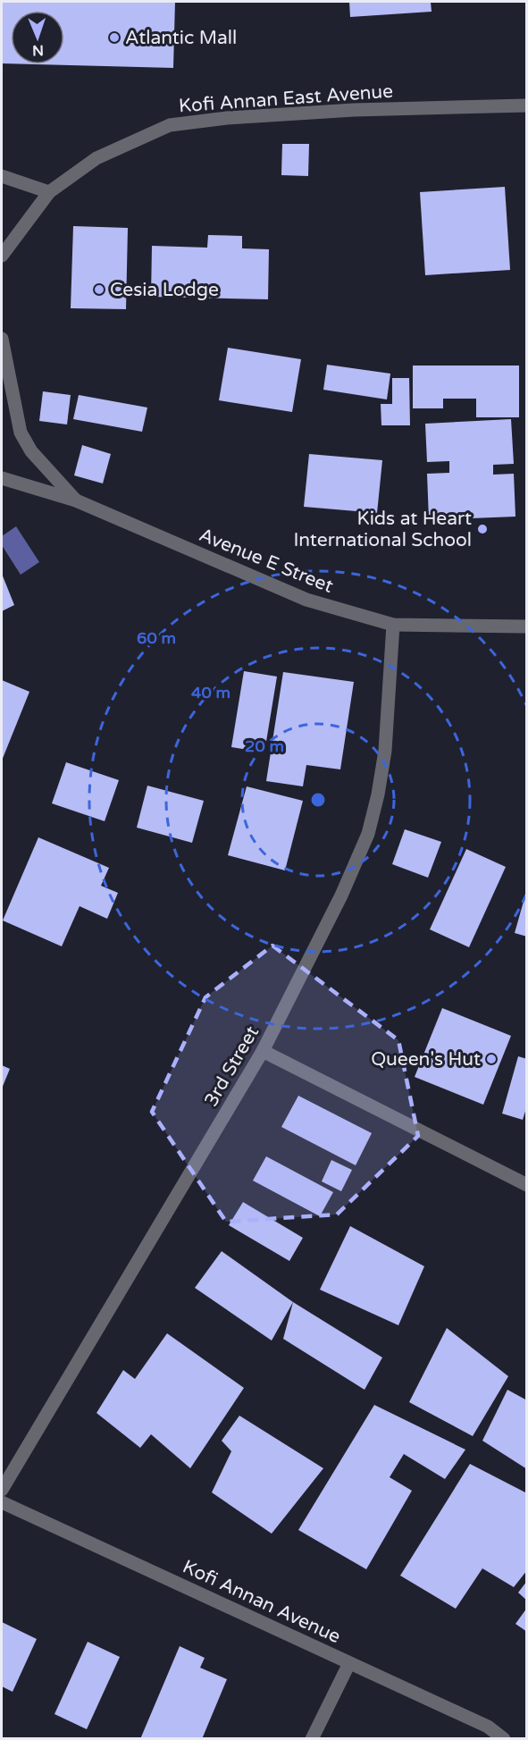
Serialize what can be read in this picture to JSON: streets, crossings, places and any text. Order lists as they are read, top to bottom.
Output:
{
  "streets": {
    "street": [
      "Kofi Annan East Avenue",
      "Avenue E Street",
      "3rd Street",
      "Kofi Annan Avenue"
    ]
  },
  "crossings": [
    ["Avenue E Street", "3rd Street"]
  ],
  "places": [
    "Atlantic Mall",
    "Cesia Lodge",
    "Kids at Heart International School",
    "Queen's Hut"
  ],
  "north": "bottom",
  "rings": ["60 m", "40 m", "20 m"]
}
